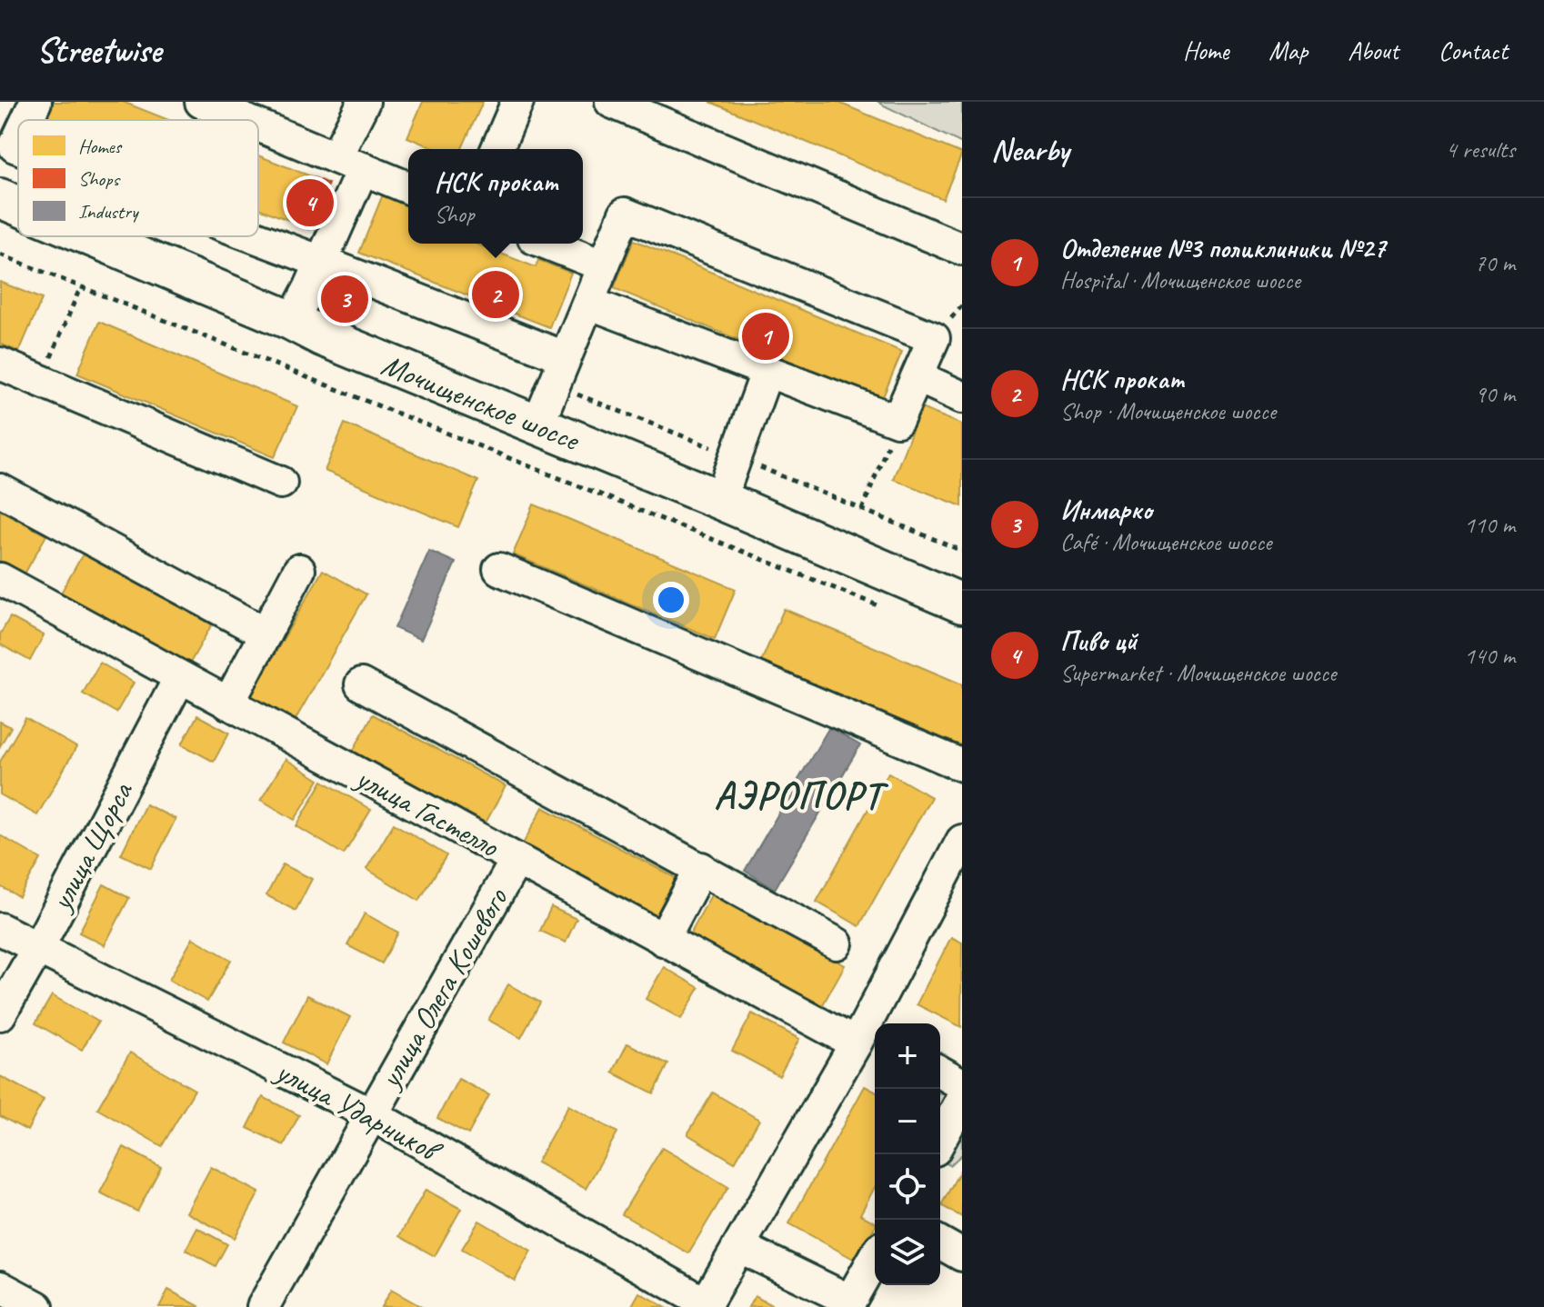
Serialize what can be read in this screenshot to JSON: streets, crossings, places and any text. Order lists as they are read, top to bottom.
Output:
{
  "streets": {
    "main road": ["Мочищенское шоссе"],
    "street": [
      "улица Гастелло",
      "улица Щорса",
      "улица Олега Кошевого",
      "улица Ударников"
    ]
  },
  "crossings": [
    ["улица Гастелло", "улица Щорса"],
    ["улица Гастелло", "улица Олега Кошевого"],
    ["улица Щорса", "улица Ударников"],
    ["улица Олега Кошевого", "улица Ударников"]
  ],
  "districts": ["АЭРОПОРТ"],
  "legend": ["Homes", "Shops", "Industry"],
  "page": {
    "header": "Streetwise",
    "nav": [
      "Home",
      "Map",
      "About",
      "Contact"
    ],
    "heading": ["Nearby", "4 results"],
    "popup": ["НСК прокат", "Shop"],
    "pins": [
      "4",
      "2",
      "3",
      "1"
    ],
    "list": [
      {
        "mark": "1",
        "name": "Отделение №3 поликлиники №27",
        "note": "Hospital · Мочищенское шоссе",
        "value": "70 m"
      },
      {
        "mark": "2",
        "name": "НСК прокат",
        "note": "Shop · Мочищенское шоссе",
        "value": "90 m"
      },
      {
        "mark": "3",
        "name": "Инмарко",
        "note": "Café · Мочищенское шоссе",
        "value": "110 m"
      },
      {
        "mark": "4",
        "name": "Пиво цй",
        "note": "Supermarket · Мочищенское шоссе",
        "value": "140 m"
      }
    ],
    "map_buttons": ["+", "−"]
  }
}
